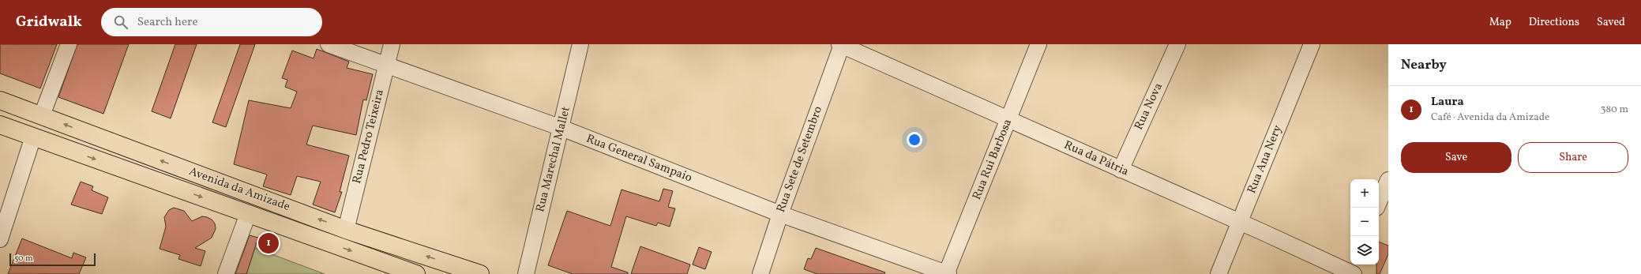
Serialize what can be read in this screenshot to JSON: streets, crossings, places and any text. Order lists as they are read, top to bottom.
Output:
{
  "streets": {
    "main road": ["Avenida da Amizade"],
    "street": [
      "Rua Nova",
      "Rua Pedro Teixeira",
      "Rua General Sampaio",
      "Rua da Pátria",
      "Rua Marechal Mallet",
      "Rua Sete de Setembro",
      "Rua Rui Barbosa",
      "Rua Ana Nery"
    ]
  },
  "crossings": [
    ["Rua Nova", "Rua da Pátria"],
    ["Rua Pedro Teixeira", "Rua General Sampaio"],
    ["Rua Pedro Teixeira", "Avenida da Amizade"],
    ["Rua General Sampaio", "Rua Marechal Mallet"],
    ["Rua General Sampaio", "Rua Sete de Setembro"],
    ["Rua General Sampaio", "Rua Rui Barbosa"],
    ["Rua da Pátria", "Rua Sete de Setembro"],
    ["Rua da Pátria", "Rua Rui Barbosa"],
    ["Rua da Pátria", "Rua Ana Nery"]
  ],
  "scale_bar": "50 m",
  "page": {
    "header": "Gridwalk",
    "search": "Search here",
    "nav": ["Map", "Directions", "Saved"],
    "heading": "Nearby",
    "list": [
      {
        "mark": "1",
        "name": "Laura",
        "note": "Café · Avenida da Amizade",
        "value": "380 m"
      }
    ],
    "buttons": ["Save", "Share"],
    "map_buttons": ["+", "−"],
    "pins": "1",
    "scale": "50 m"
  }
}
